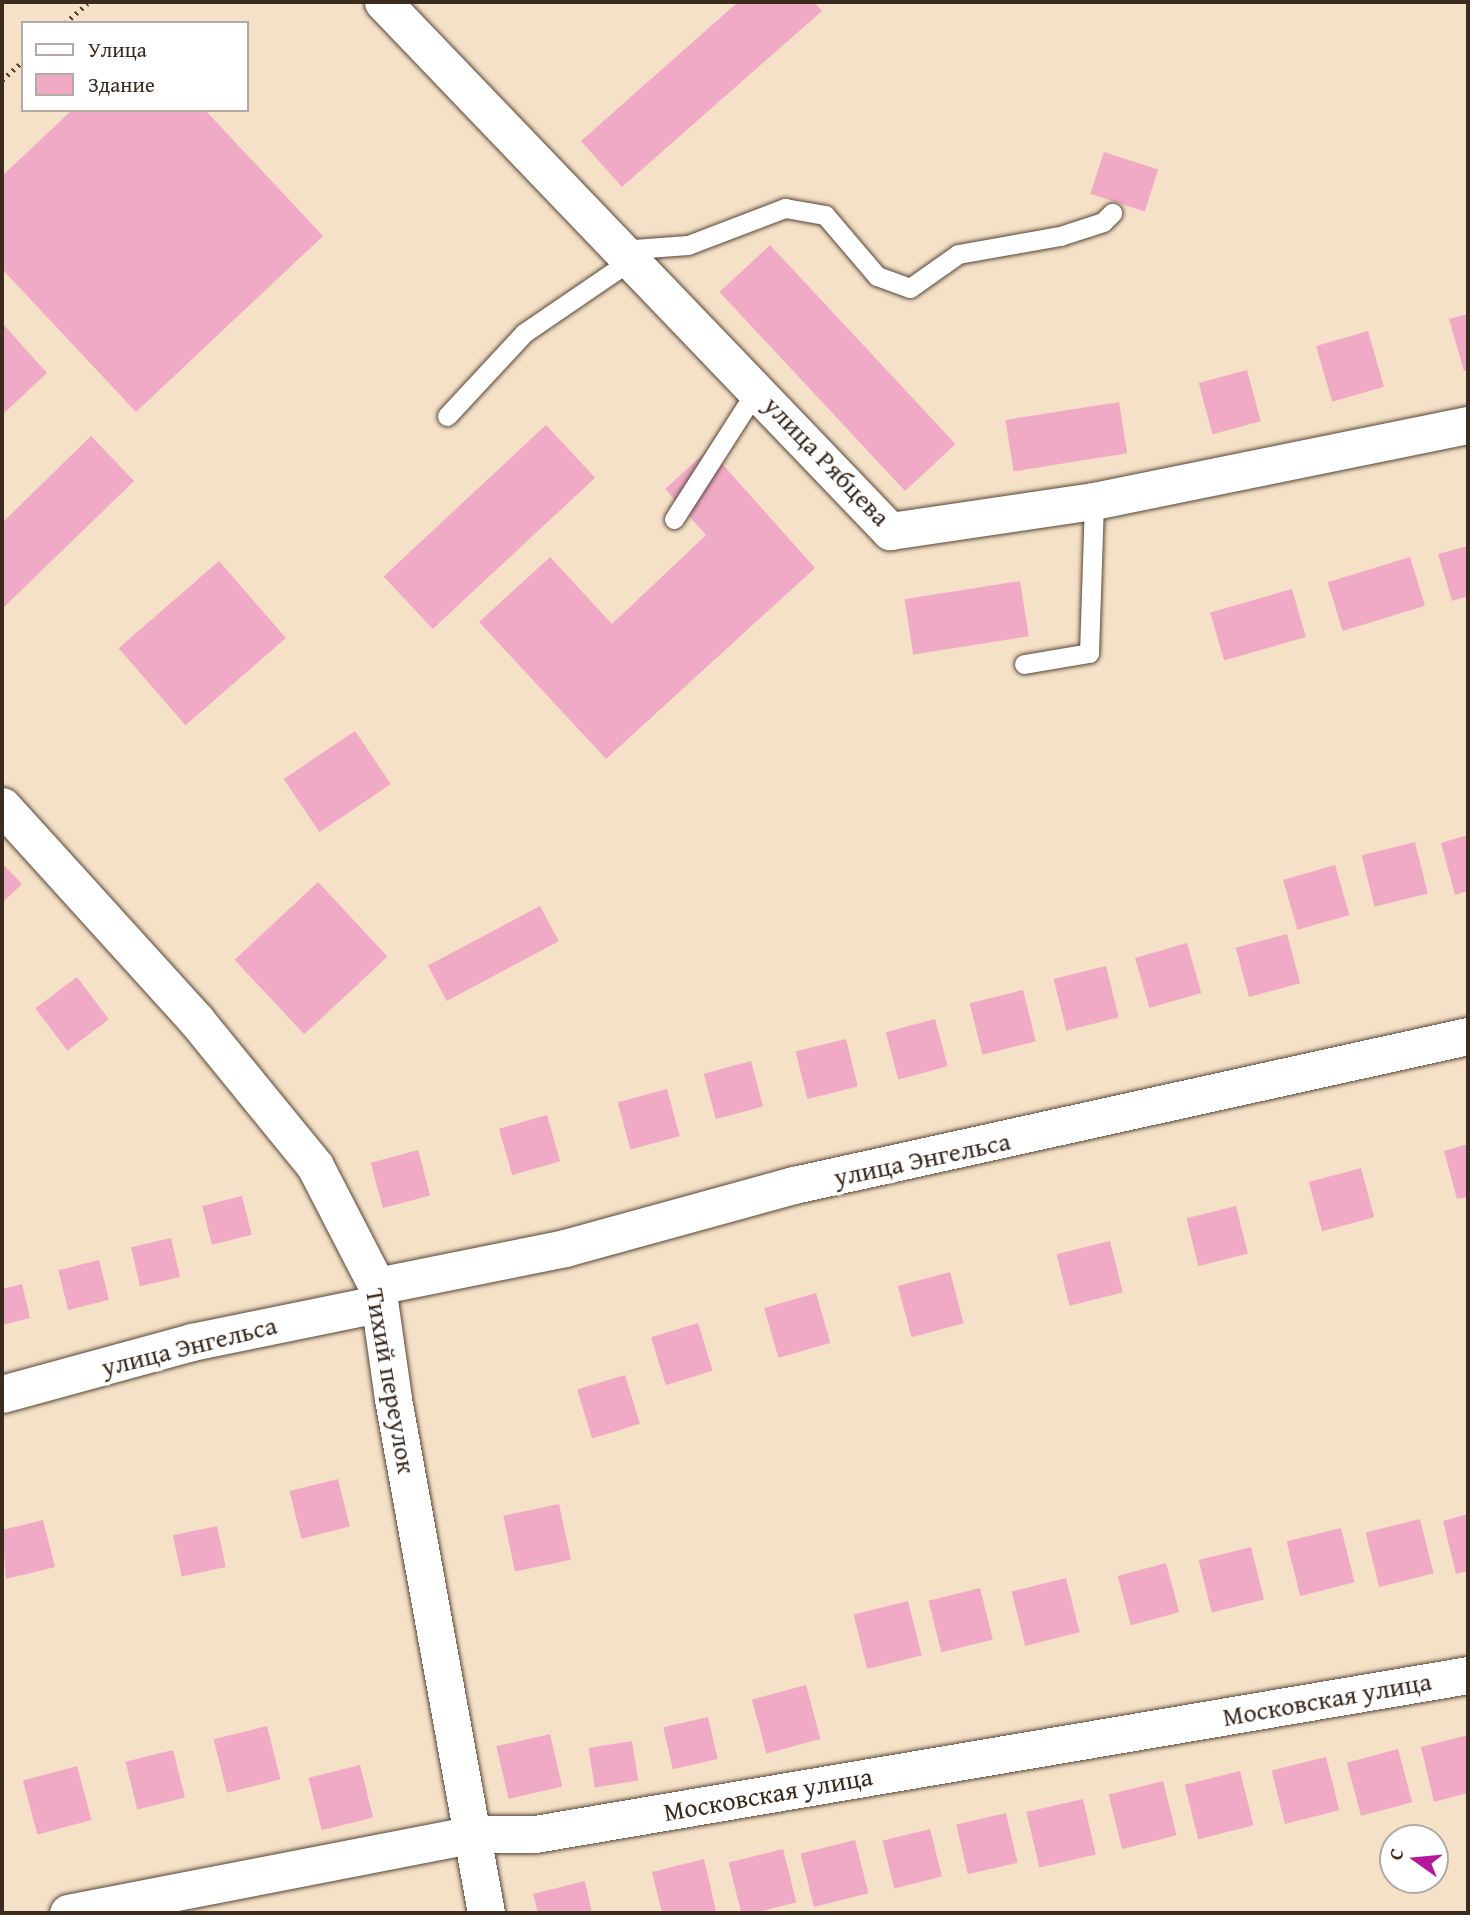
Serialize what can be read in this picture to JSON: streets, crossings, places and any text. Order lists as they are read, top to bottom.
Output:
{
  "streets": {
    "street": [
      "улица Рябцева",
      "улица Энгельса",
      "Тихий переулок",
      "Московская улица"
    ]
  },
  "crossings": [
    ["улица Энгельса", "Тихий переулок"],
    ["Тихий переулок", "Московская улица"]
  ],
  "legend": ["Улица", "Здание"],
  "north": "left"
}
